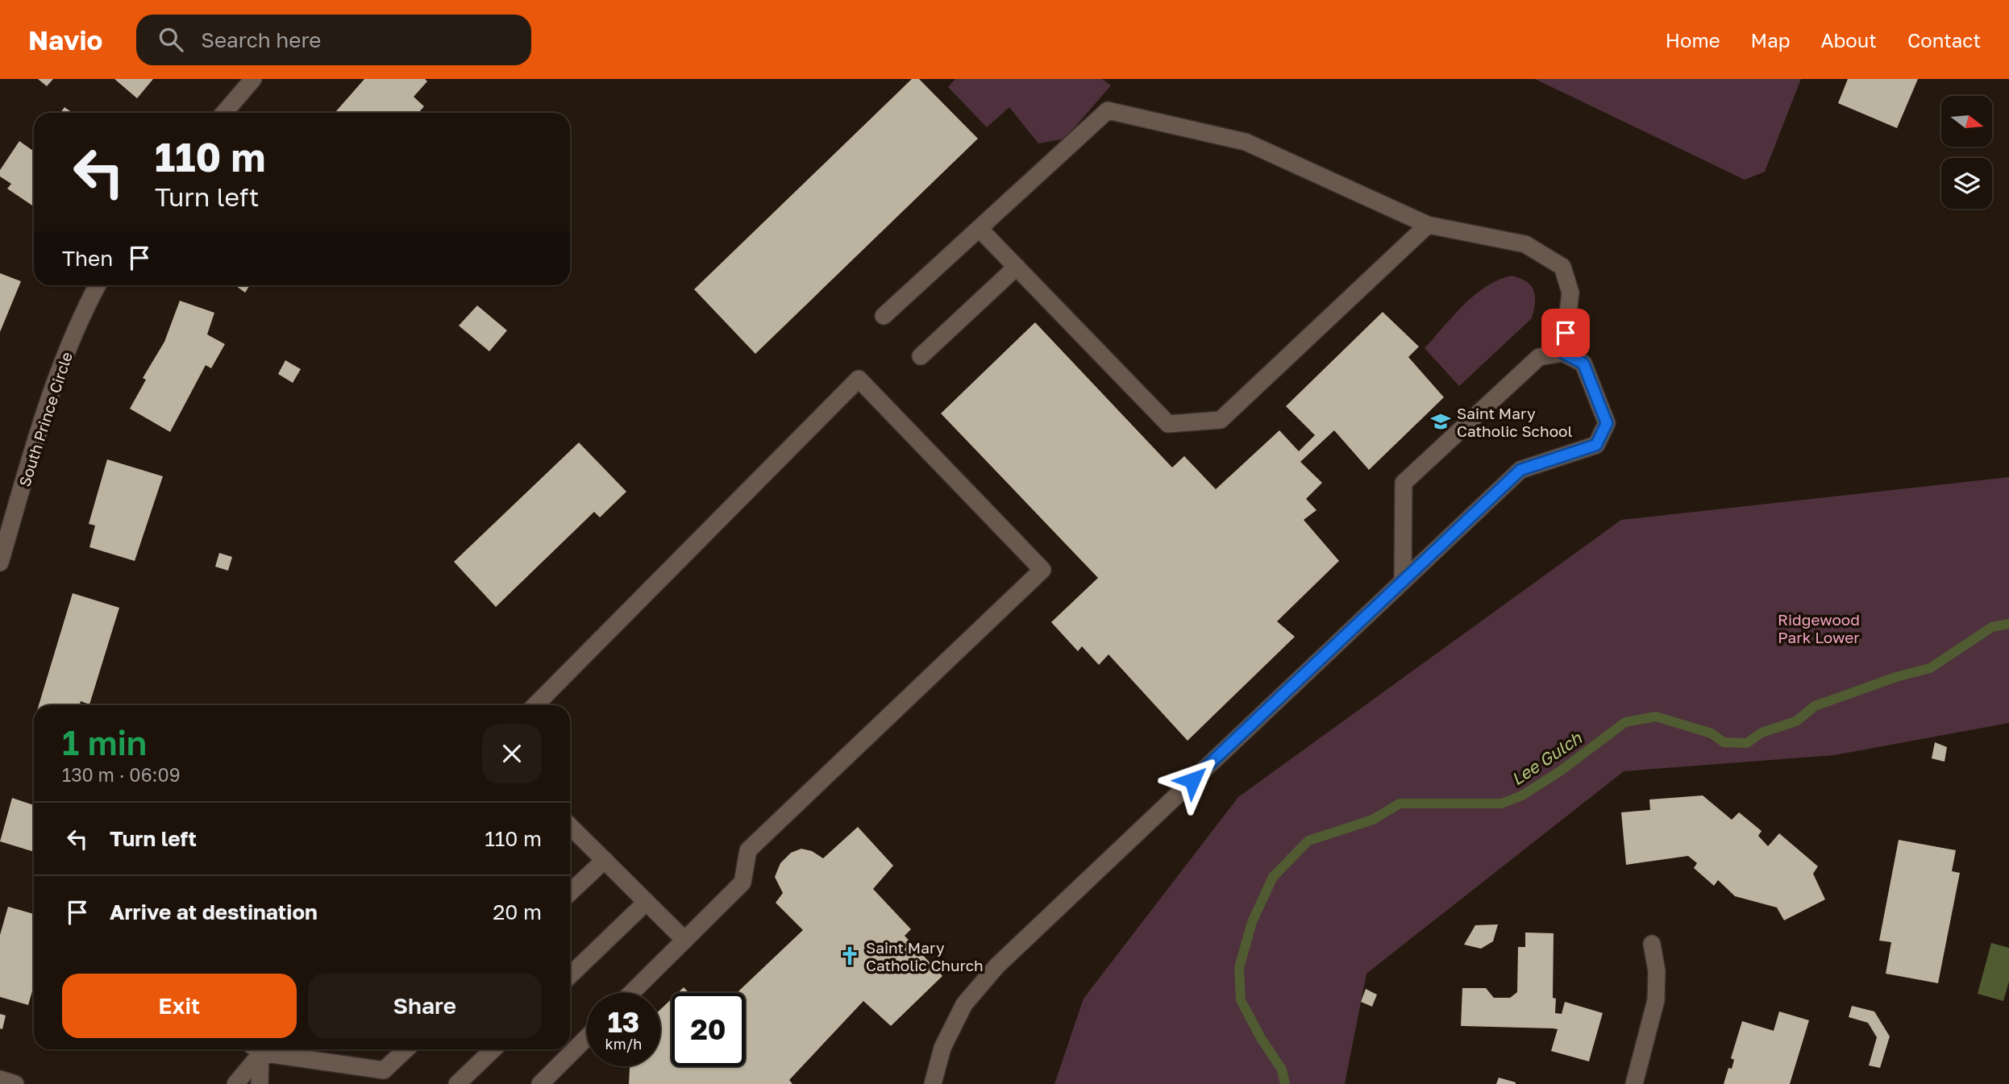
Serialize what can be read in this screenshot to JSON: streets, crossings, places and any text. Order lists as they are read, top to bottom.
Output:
{
  "streets": {
    "street": ["South Prince Circle"]
  },
  "water": ["Lee Gulch"],
  "parks": ["Ridgewood Park Lower"],
  "places": {
    "school or university": ["Saint Mary Catholic School"],
    "church": ["Saint Mary Catholic Church"]
  },
  "north": "right",
  "page": {
    "header": "Navio",
    "search": "Search here",
    "nav": [
      "Home",
      "Map",
      "About",
      "Contact"
    ],
    "turn": ["110 m", "Turn left"],
    "then": "Then",
    "heading": ["1 min", "130 m · 06:09"],
    "list": [
      {
        "name": "Turn left",
        "value": "110 m"
      },
      {
        "name": "Arrive at destination",
        "value": "20 m"
      }
    ],
    "buttons": ["Exit", "Share"],
    "speed": "13 km/h",
    "limit": "20"
  }
}
